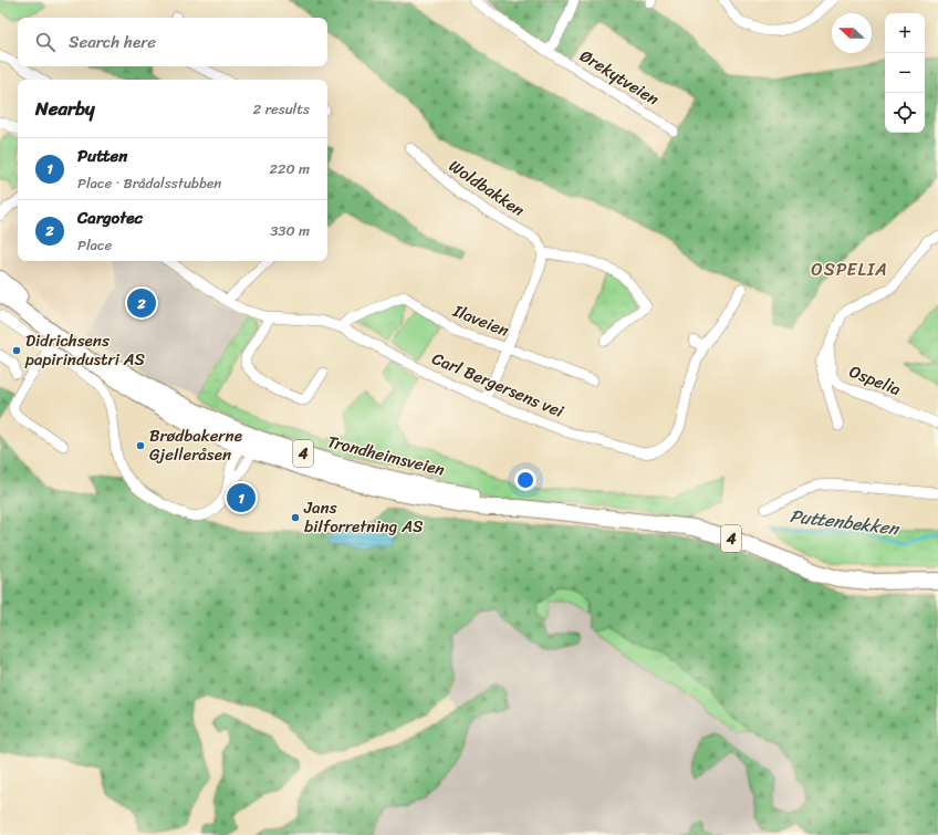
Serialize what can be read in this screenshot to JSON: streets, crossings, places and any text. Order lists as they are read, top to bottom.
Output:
{
  "streets": {
    "highway": ["4", "Trondheimsveien"],
    "street": [
      "Ørekytveien",
      "Woldbakken",
      "Ilaveien",
      "Ospelia",
      "Carl Bergersens vei"
    ]
  },
  "crossings": [
    ["Ilaveien", "Carl Bergersens vei"]
  ],
  "districts": ["OSPELIA"],
  "water": ["Puttenbekken"],
  "places": ["Didrichsens papirindustri AS", "Brødbakerne Gjelleråsen", "Jans bilforretning AS"],
  "north": "left",
  "page": {
    "map_buttons": ["+", "−"],
    "search": "Search here",
    "heading": ["Nearby", "2 results"],
    "list": [
      {
        "mark": "1",
        "name": "Putten",
        "note": "Place · Brådalsstubben",
        "value": "220 m"
      },
      {
        "mark": "2",
        "name": "Cargotec",
        "note": "Place",
        "value": "330 m"
      }
    ],
    "pins": ["2", "1"]
  }
}
